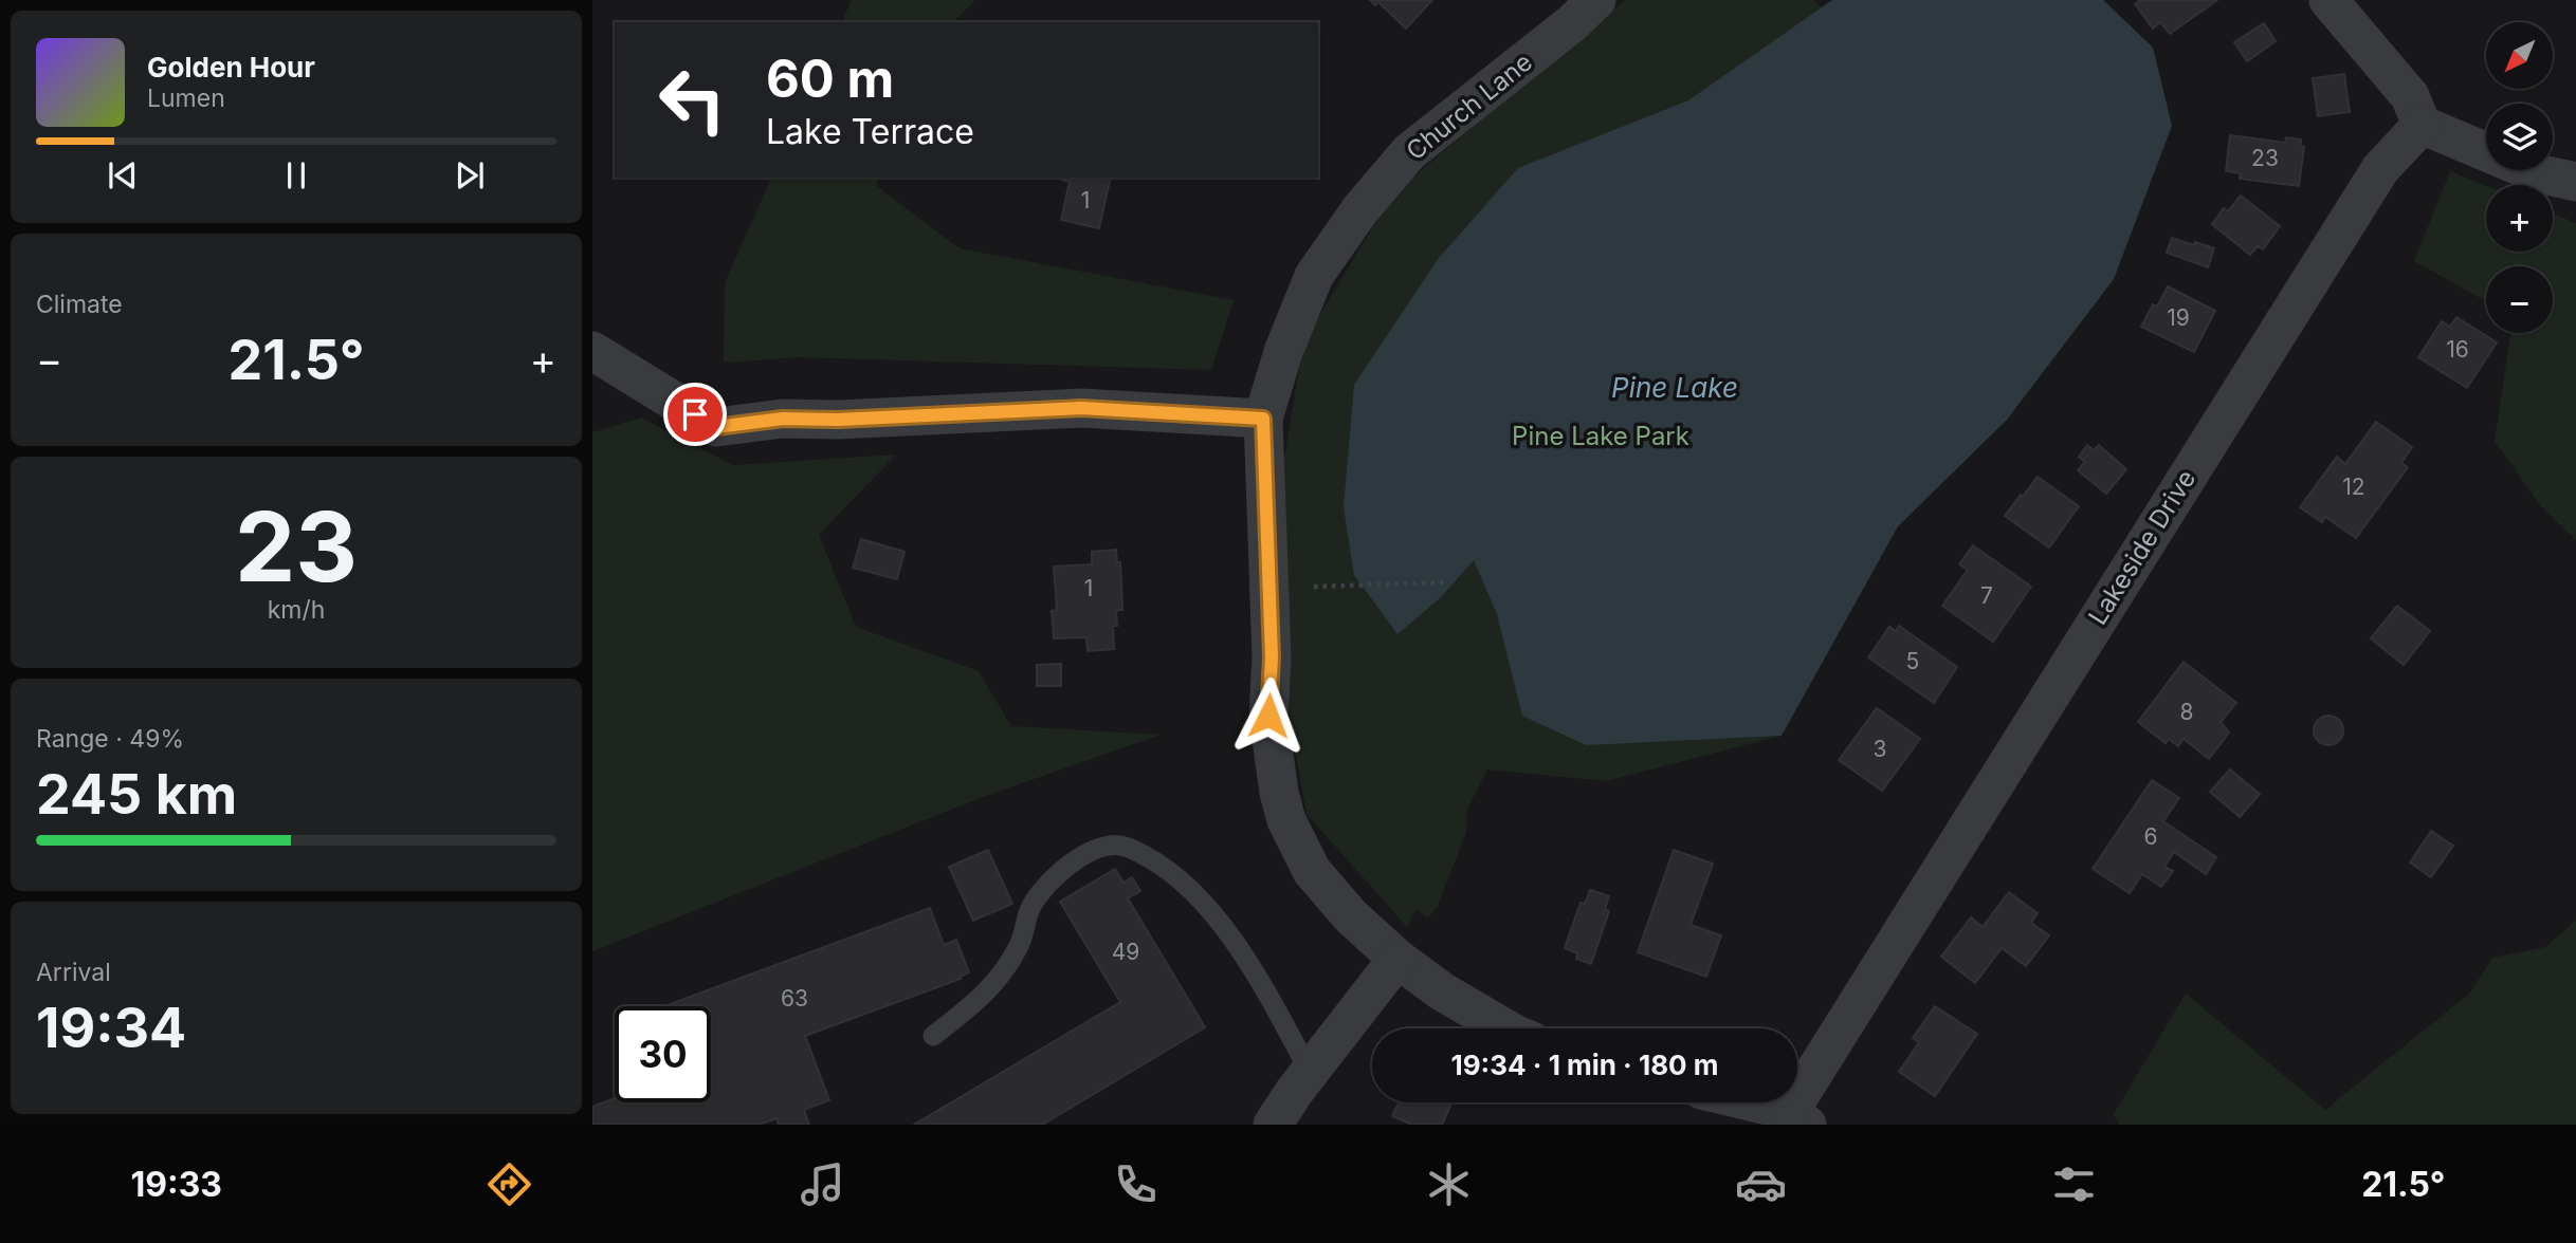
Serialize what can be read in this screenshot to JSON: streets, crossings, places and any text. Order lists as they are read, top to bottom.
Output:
{
  "streets": {
    "street": ["Church Lane", "Lakeside Drive"]
  },
  "water": ["Pine Lake"],
  "parks": ["Pine Lake Park"],
  "house_numbers": [
    "23",
    "1",
    "19",
    "16",
    "12",
    "1",
    "7",
    "5",
    "8",
    "3",
    "6",
    "49",
    "63"
  ],
  "north": "bottom left",
  "page": {
    "map_buttons": ["+", "−"],
    "turn": ["60 m", "Lake Terrace"],
    "song": ["Golden Hour", "Lumen"],
    "tile": [
      "Climate",
      ["23", "km/h"],
      ["Range · 49%", "245 km"],
      ["Arrival", "19:34"]
    ],
    "heat": ["−", "21.5°", "+"],
    "limit": "30",
    "trip": "19:34 · 1 min · 180 m",
    "tabs": ["19:33", "21.5°"]
  }
}
